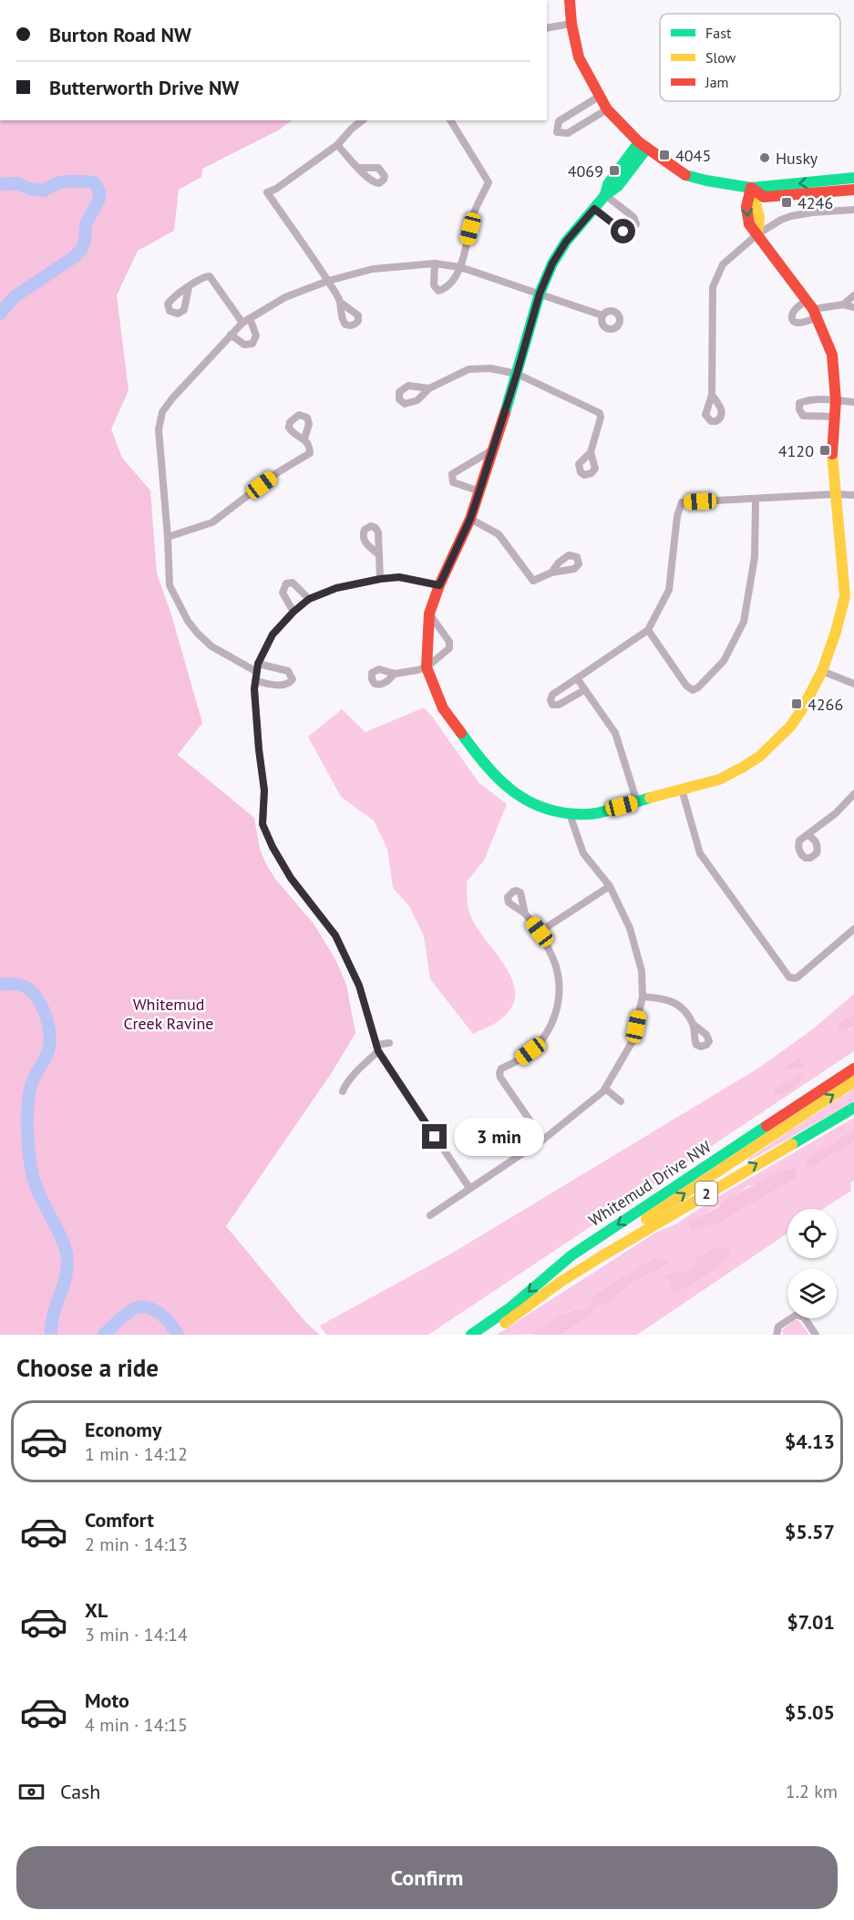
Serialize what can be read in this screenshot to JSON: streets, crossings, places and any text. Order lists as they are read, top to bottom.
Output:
{
  "streets": {
    "main road": ["Whitemud Drive NW", "2"]
  },
  "parks": ["Whitemud Creek Ravine"],
  "places": {
    "transit": [
      "4045",
      "4069",
      "4246",
      "4120",
      "4266"
    ],
    "other": ["Husky"]
  },
  "legend": ["Fast", "Slow", "Jam"],
  "page": {
    "banner": ["Burton Road NW", "Butterworth Drive NW"],
    "bubble": "3 min",
    "heading": "Choose a ride",
    "list": [
      {
        "name": "Economy",
        "note": "1 min · 14:12",
        "value": "$4.13"
      },
      {
        "name": "Comfort",
        "note": "2 min · 14:13",
        "value": "$5.57"
      },
      {
        "name": "XL",
        "note": "3 min · 14:14",
        "value": "$7.01"
      },
      {
        "name": "Moto",
        "note": "4 min · 14:15",
        "value": "$5.05"
      }
    ],
    "pay": ["Cash", "1.2 km"],
    "buttons": "Confirm"
  }
}
